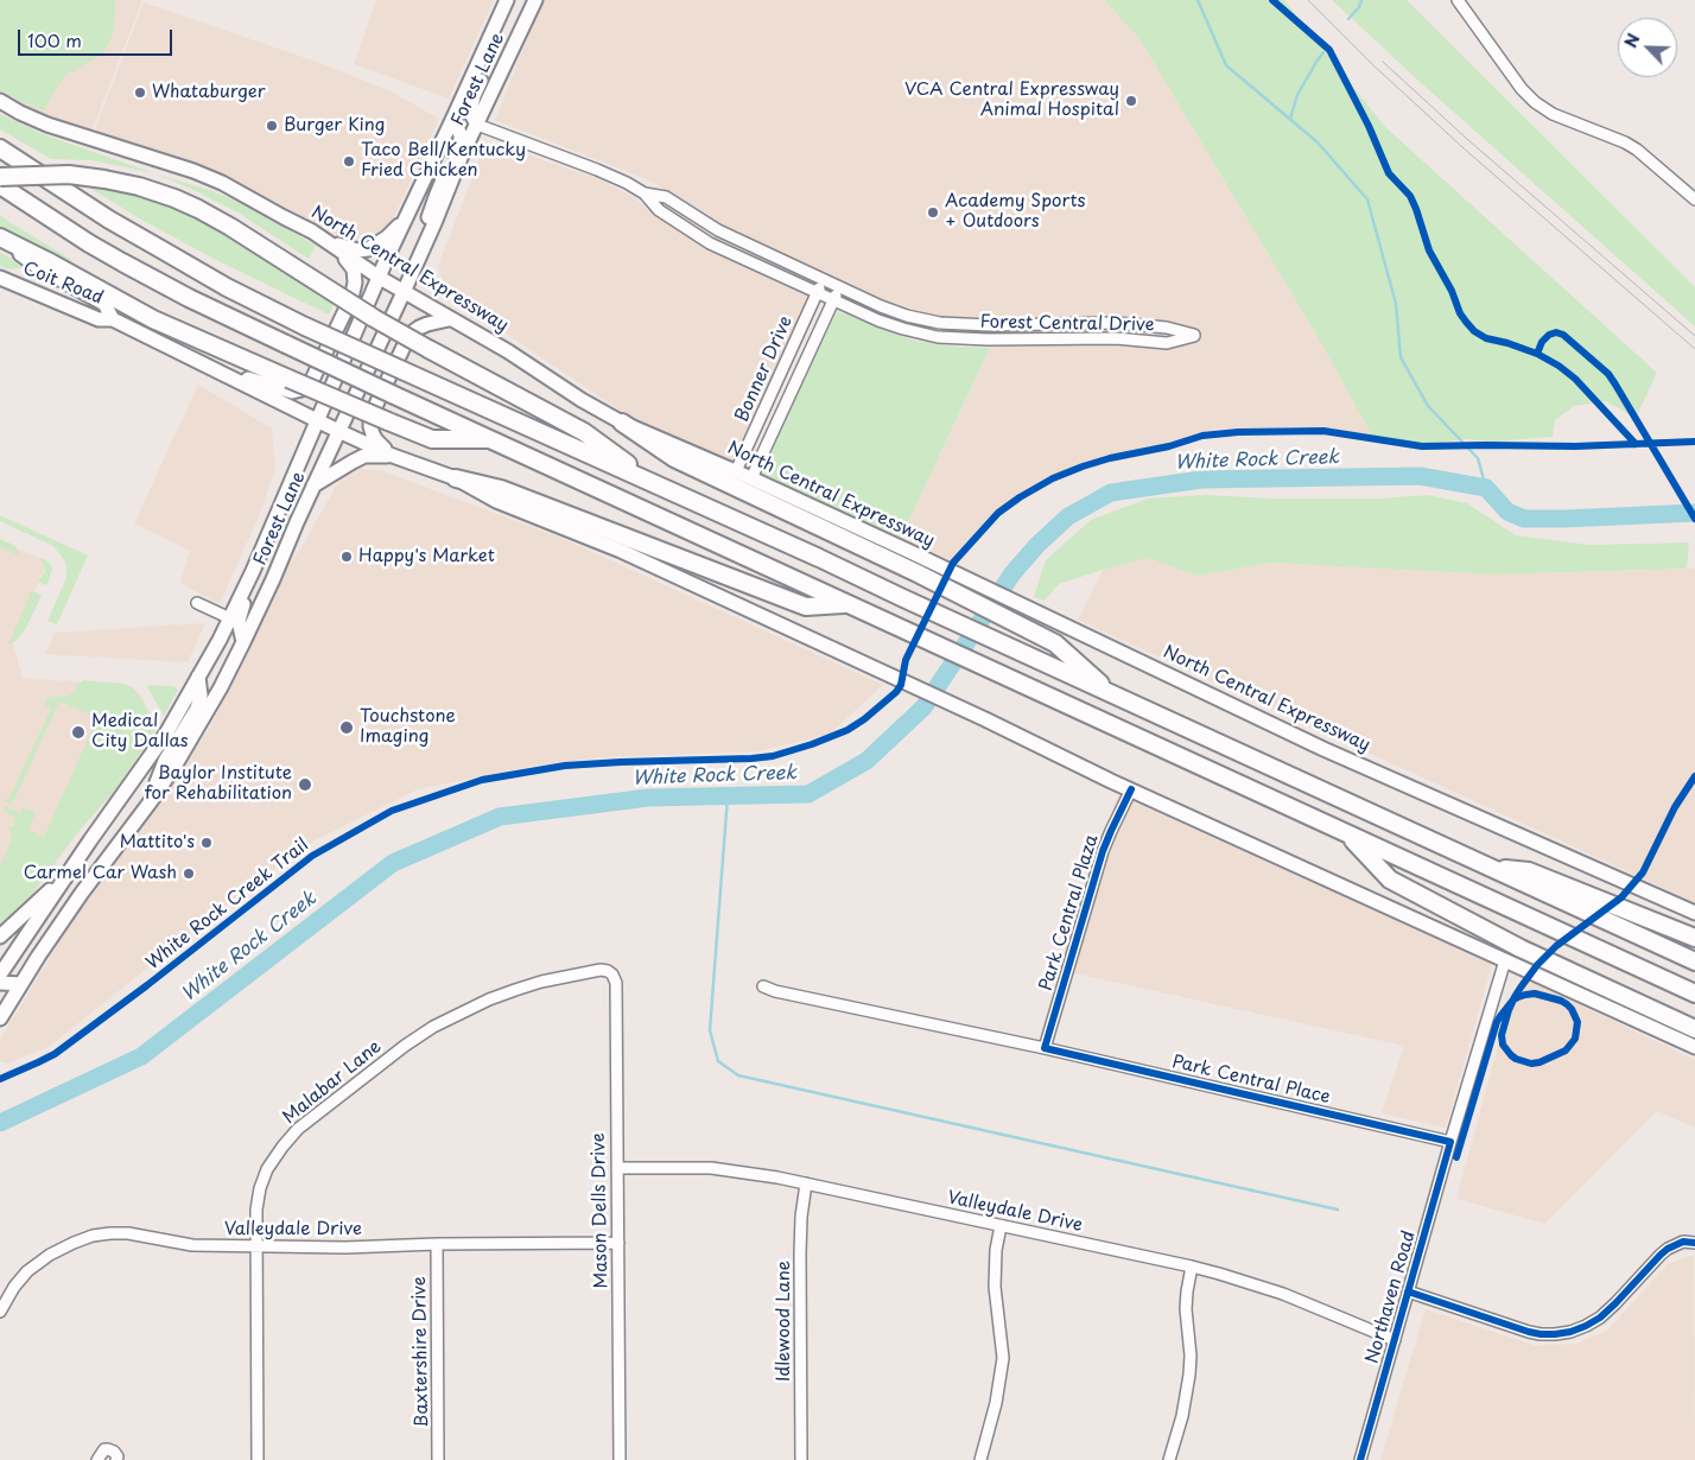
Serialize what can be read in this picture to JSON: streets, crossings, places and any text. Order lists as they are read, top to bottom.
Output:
{
  "streets": {
    "main road": ["Forest Lane", "North Central Expressway", "Coit Road"],
    "street": [
      "Forest Central Drive",
      "Bonner Drive",
      "Park Central Plaza",
      "Park Central Place",
      "Malabar Lane",
      "Mason Dells Drive",
      "Valleydale Drive",
      "Northaven Road",
      "Idlewood Lane",
      "Baxtershire Drive"
    ],
    "cycle path": ["White Rock Creek Trail"]
  },
  "crossings": [
    ["Forest Lane", "North Central Expressway"],
    ["Forest Lane", "Forest Central Drive"],
    ["North Central Expressway", "Bonner Drive"],
    ["Forest Central Drive", "Bonner Drive"],
    ["Park Central Plaza", "Park Central Place"],
    ["Park Central Place", "Northaven Road"],
    ["Malabar Lane", "Mason Dells Drive"],
    ["Malabar Lane", "Valleydale Drive"],
    ["Mason Dells Drive", "Valleydale Drive"],
    ["Valleydale Drive", "Northaven Road"],
    ["Valleydale Drive", "Idlewood Lane"],
    ["Valleydale Drive", "Baxtershire Drive"]
  ],
  "water": ["White Rock Creek"],
  "places": [
    "Whataburger",
    "VCA Central Expressway Animal Hospital",
    "Burger King",
    "Taco Bell/Kentucky Fried Chicken",
    "Academy Sports + Outdoors",
    "Happy's Market",
    "Touchstone Imaging",
    "Medical City Dallas",
    "Baylor Institute for Rehabilitation",
    "Mattito's",
    "Carmel Car Wash"
  ],
  "scale_bar": "100 m",
  "north": "top left"
}
